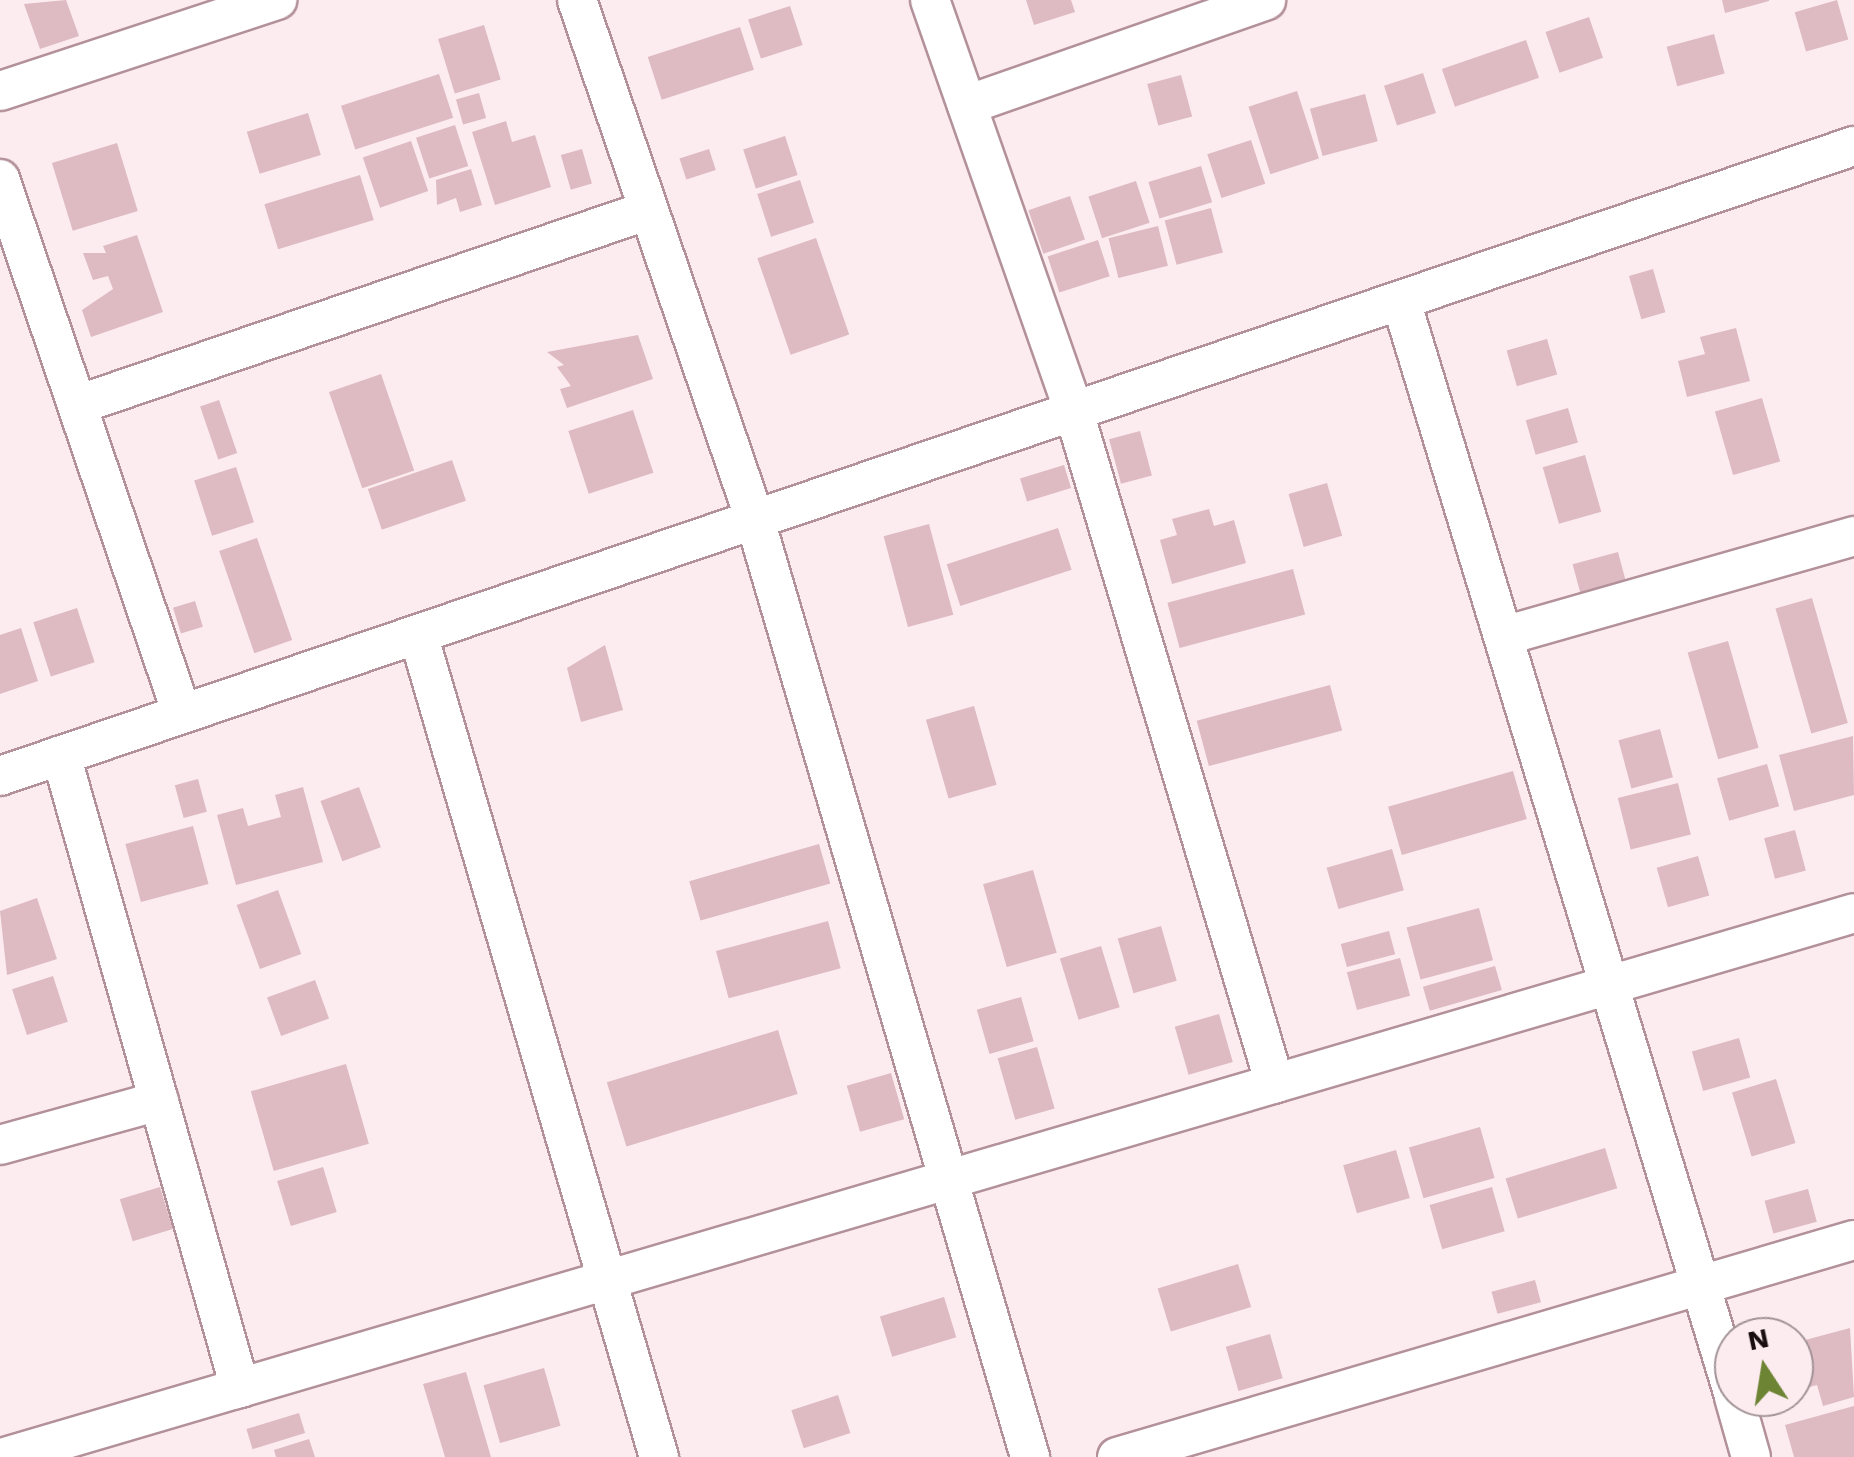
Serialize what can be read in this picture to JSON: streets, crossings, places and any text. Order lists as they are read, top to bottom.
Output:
{
  "north": "top"
}
